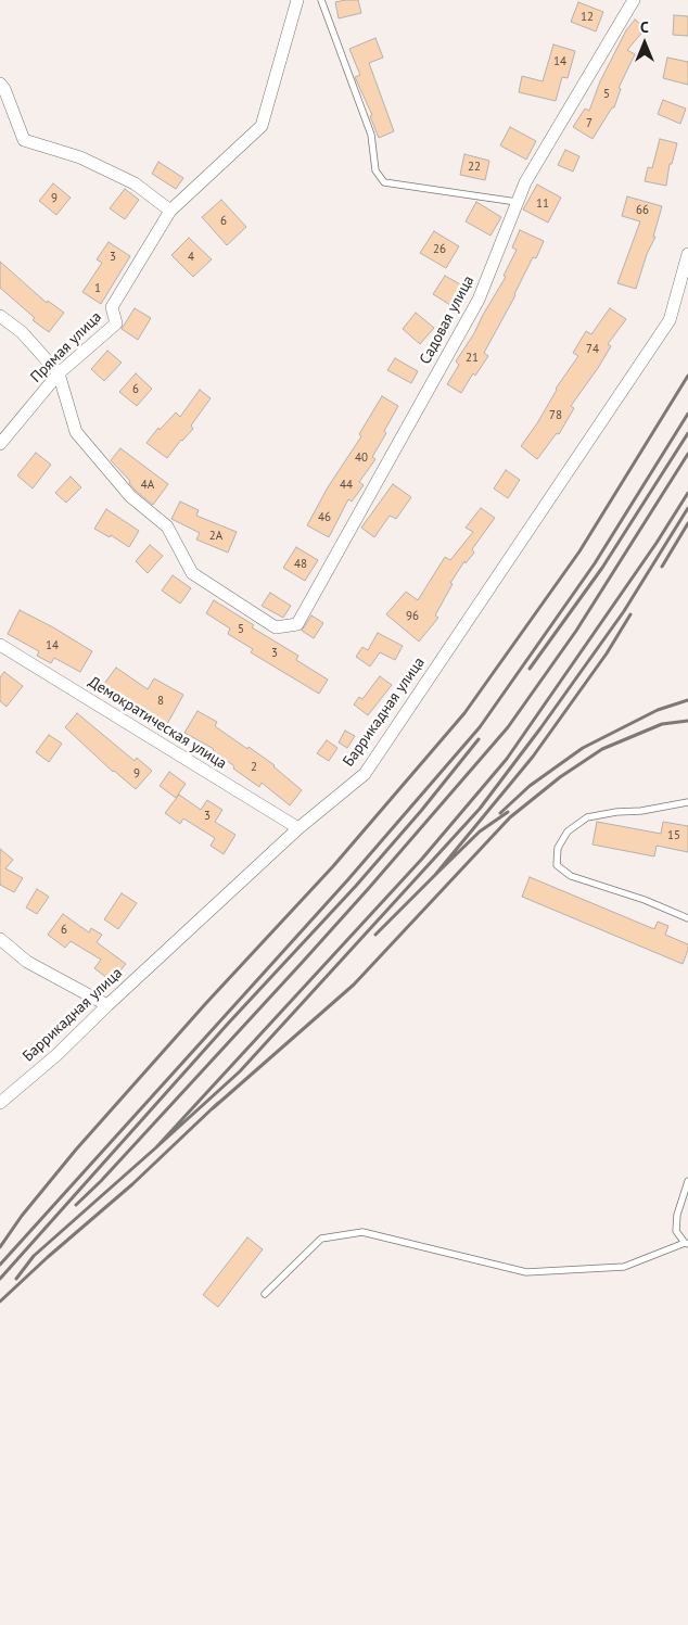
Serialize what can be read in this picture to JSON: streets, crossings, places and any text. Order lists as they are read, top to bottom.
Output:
{
  "streets": {
    "street": [
      "Садовая улица",
      "Прямая улица",
      "Баррикадная улица",
      "Демократическая улица"
    ]
  },
  "crossings": [
    ["Садовая улица", "Прямая улица"],
    ["Баррикадная улица", "Демократическая улица"]
  ],
  "house_numbers": [
    "12",
    "14",
    "5",
    "7",
    "22",
    "9",
    "11",
    "66",
    "6",
    "26",
    "3",
    "4",
    "1",
    "74",
    "21",
    "6",
    "78",
    "40",
    "4А",
    "44",
    "46",
    "2А",
    "48",
    "96",
    "5",
    "14",
    "3",
    "8",
    "2",
    "9",
    "3",
    "15",
    "6"
  ],
  "north": "top"
}
